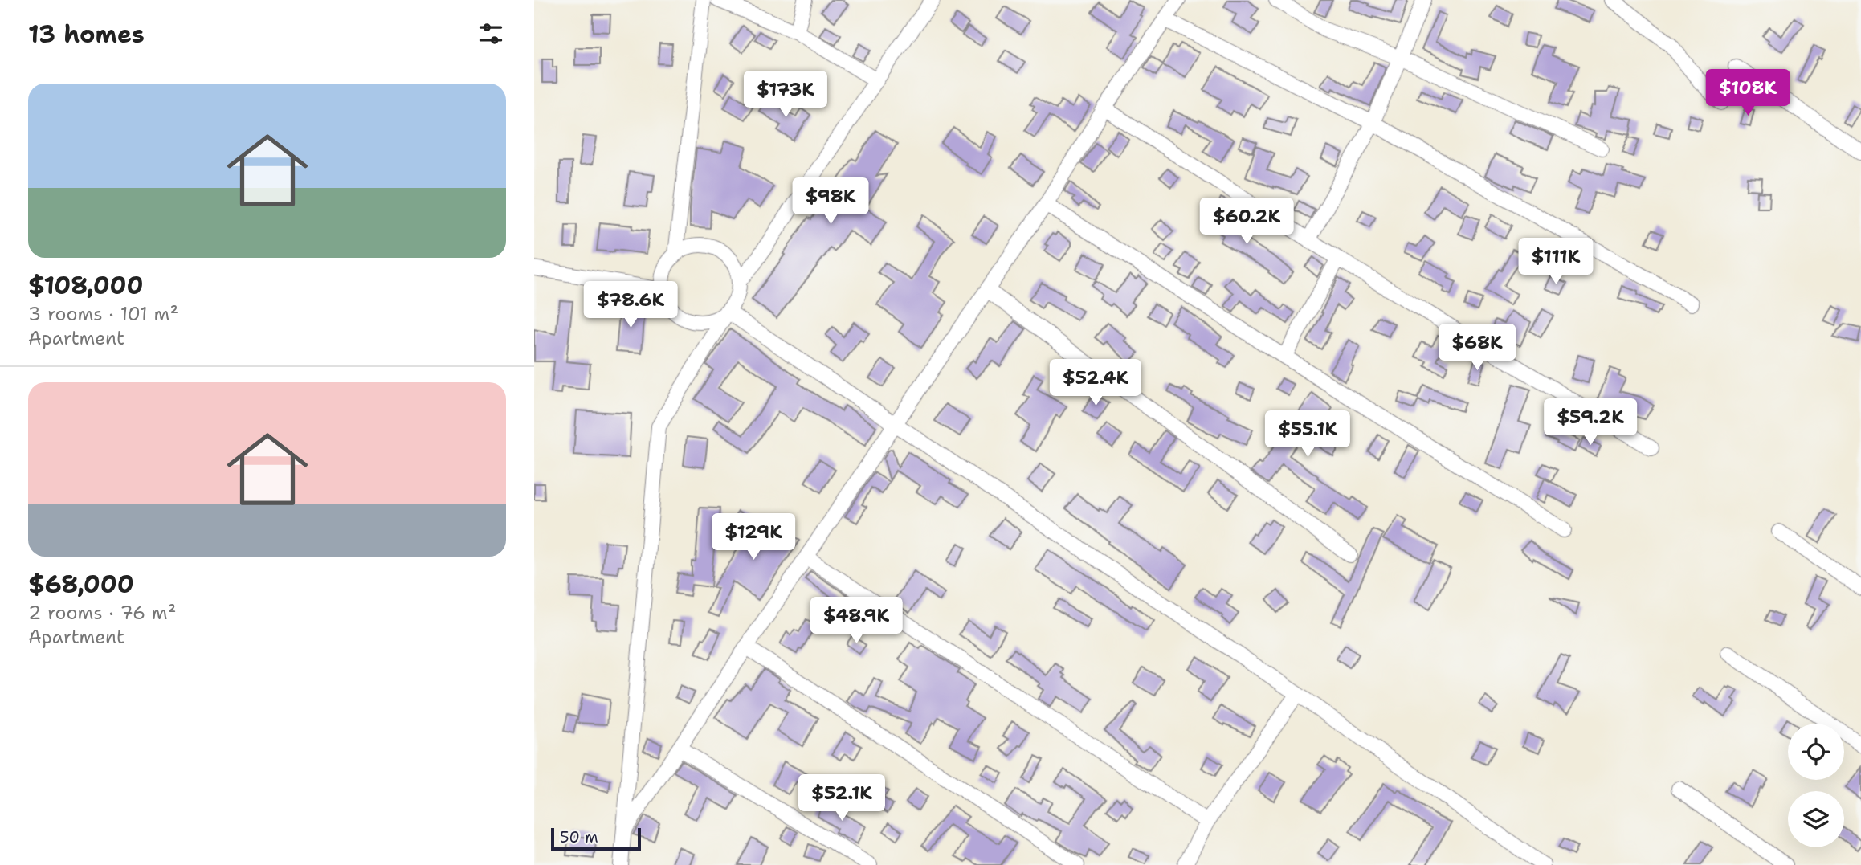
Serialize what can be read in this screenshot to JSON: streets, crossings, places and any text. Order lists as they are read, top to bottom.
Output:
{
  "scale_bar": "50 m",
  "page": {
    "heading": "13 homes",
    "list": [
      {
        "name": "$108,000",
        "note": "3 rooms · 101 m² · Apartment"
      },
      {
        "name": "$68,000",
        "note": "2 rooms · 76 m² · Apartment"
      }
    ],
    "price": [
      "$108K",
      "$173K",
      "$98K",
      "$60.2K",
      "$111K",
      "$78.6K",
      "$68K",
      "$52.4K",
      "$59.2K",
      "$55.1K",
      "$129K",
      "$48.9K",
      "$52.1K"
    ],
    "scale": "50 m"
  }
}
